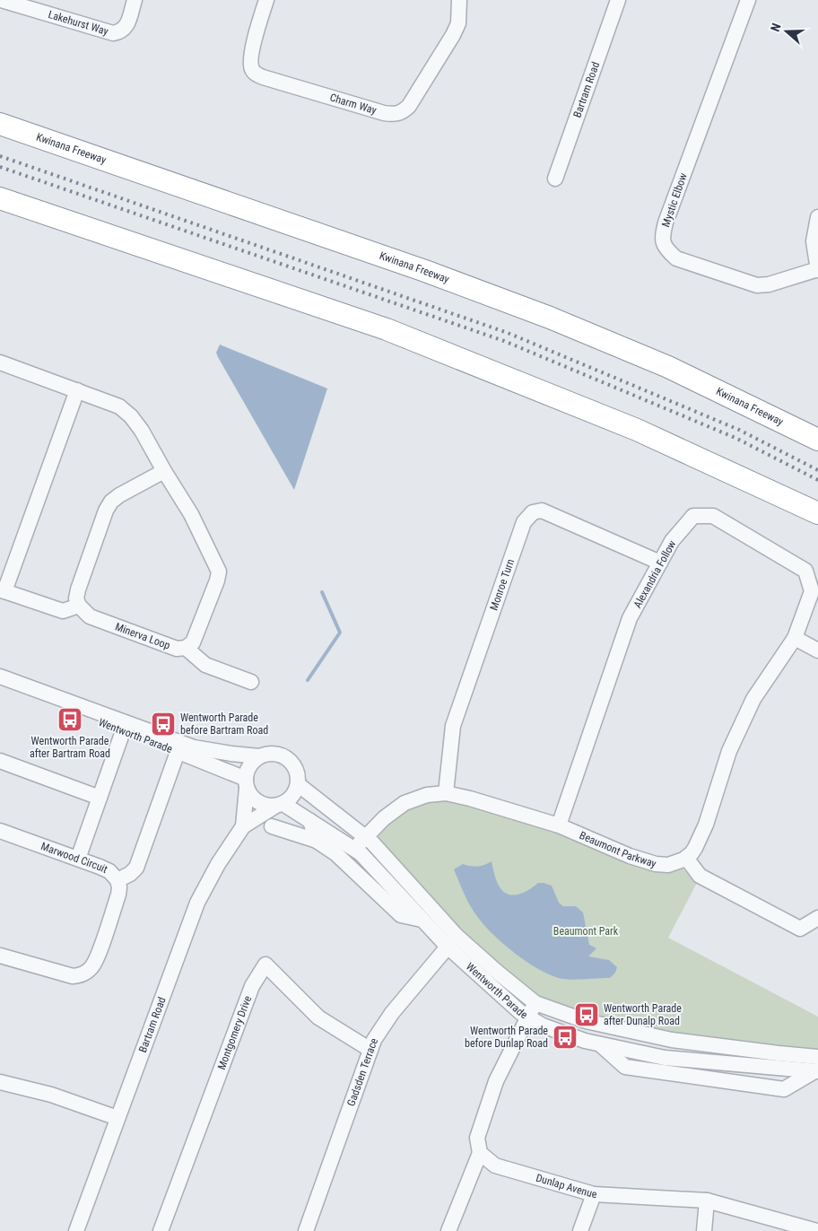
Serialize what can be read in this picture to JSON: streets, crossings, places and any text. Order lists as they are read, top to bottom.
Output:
{
  "streets": {
    "highway": ["Kwinana Freeway"],
    "street": [
      "Lakehurst Way",
      "Bartram Road",
      "Charm Way",
      "Mystic Elbow",
      "Alexandria Follow",
      "Monroe Turn",
      "Minerva Loop",
      "Wentworth Parade",
      "Beaumont Parkway",
      "Marwood Circuit",
      "Montgomery Drive",
      "Gadsden Terrace",
      "Dunlap Avenue"
    ]
  },
  "crossings": [
    ["Bartram Road", "Wentworth Parade"],
    ["Alexandria Follow", "Monroe Turn"],
    ["Alexandria Follow", "Beaumont Parkway"],
    ["Monroe Turn", "Beaumont Parkway"],
    ["Wentworth Parade", "Beaumont Parkway"],
    ["Wentworth Parade", "Gadsden Terrace"],
    ["Montgomery Drive", "Gadsden Terrace"]
  ],
  "parks": ["Beaumont Park"],
  "places": {
    "bus stop": [
      "Wentworth Parade after Bartram Road",
      "Wentworth Parade before Bartram Road",
      "Wentworth Parade after Dunalp Road",
      "Wentworth Parade before Dunlap Road"
    ]
  },
  "north": "left"
}
